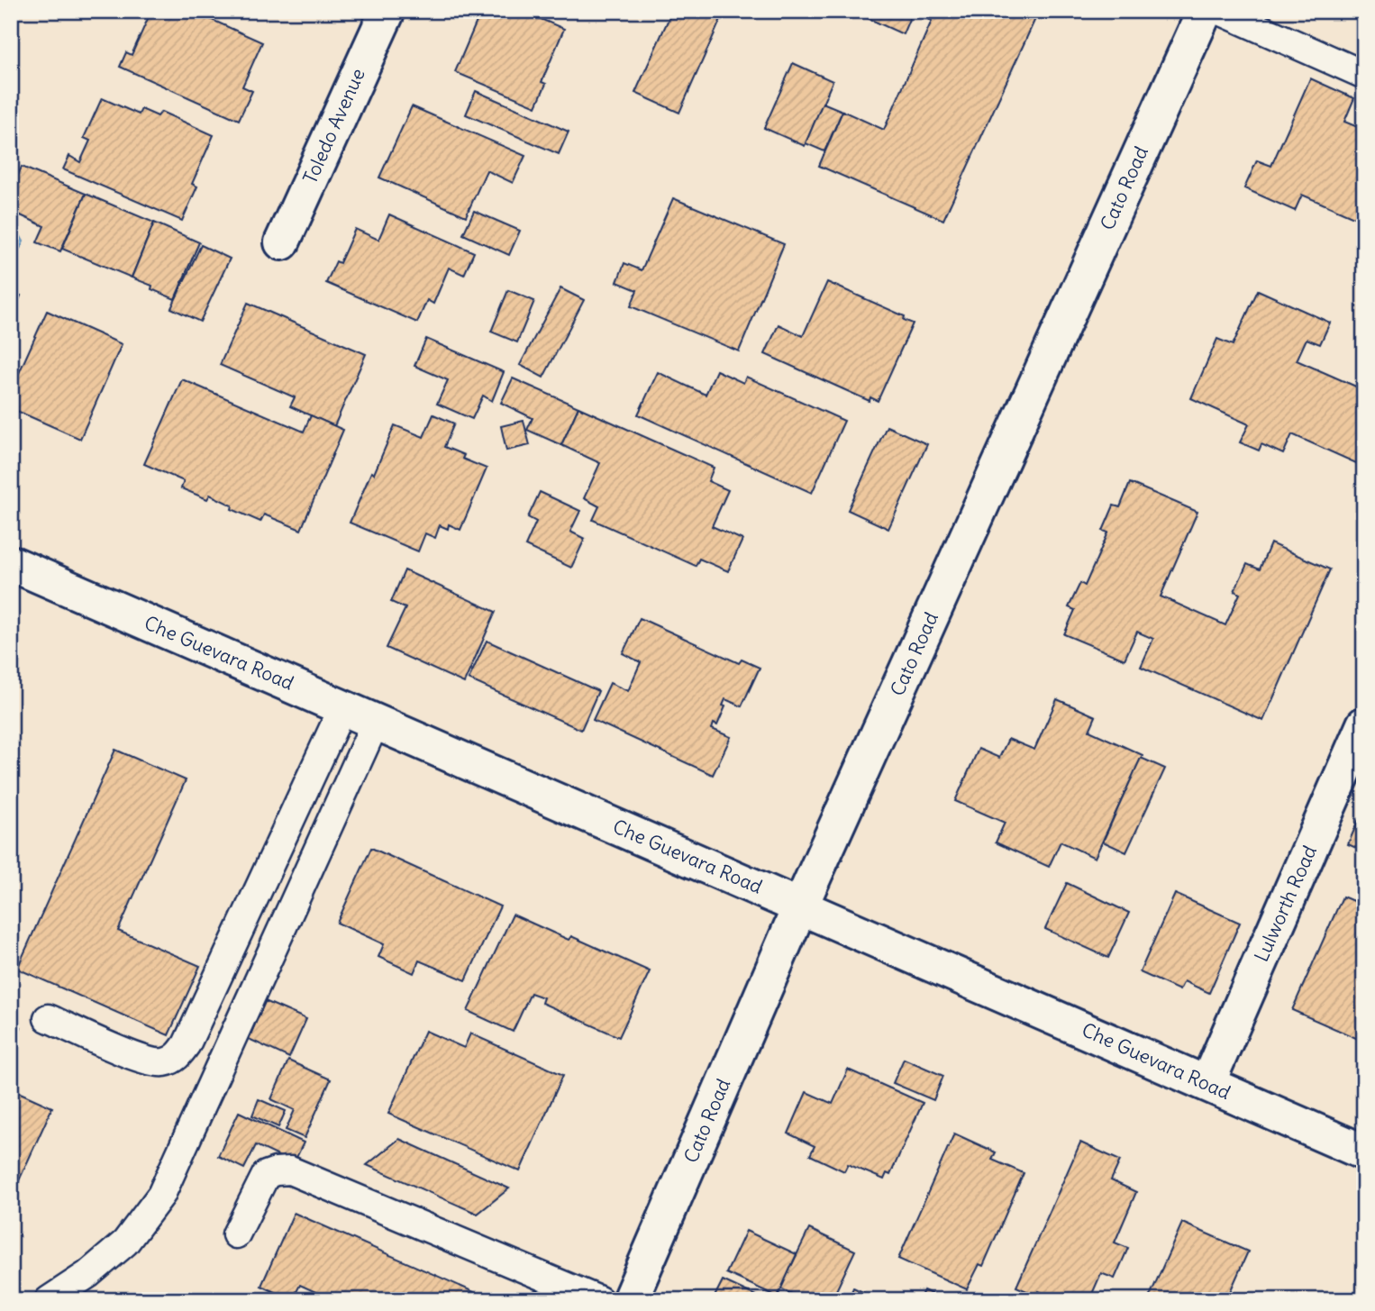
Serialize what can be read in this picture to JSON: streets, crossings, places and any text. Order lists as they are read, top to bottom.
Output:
{
  "streets": {
    "street": [
      "Toledo Avenue",
      "Cato Road",
      "Che Guevara Road",
      "Lulworth Road"
    ]
  },
  "crossings": [
    ["Cato Road", "Che Guevara Road"],
    ["Che Guevara Road", "Lulworth Road"]
  ]
}
